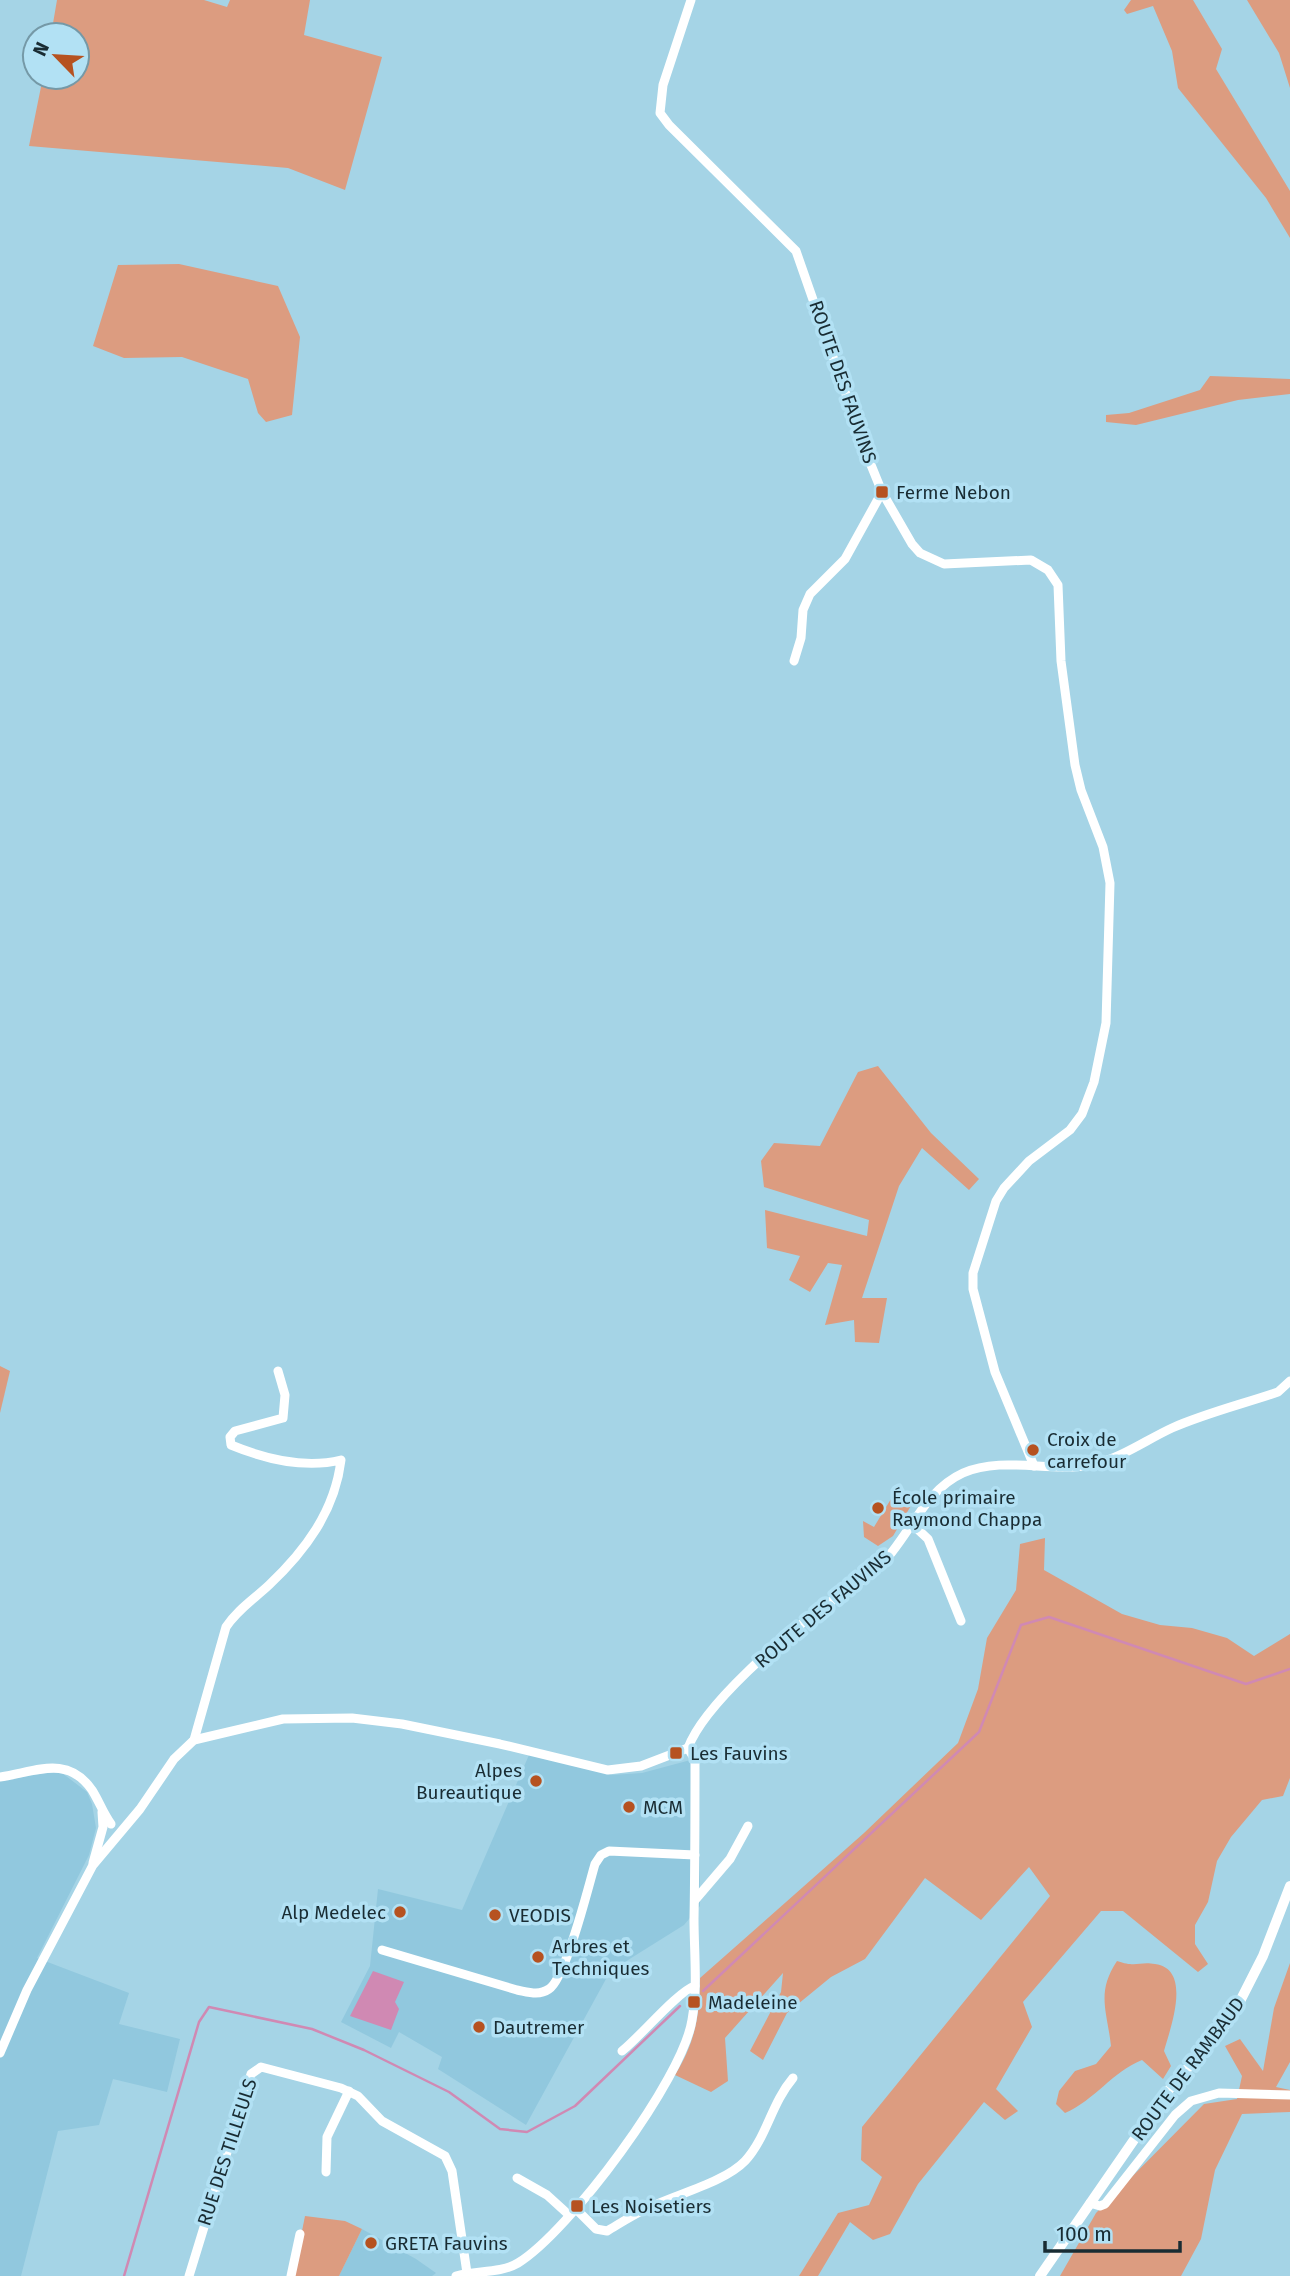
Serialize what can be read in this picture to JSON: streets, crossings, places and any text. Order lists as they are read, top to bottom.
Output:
{
  "streets": {
    "street": ["ROUTE DES FAUVINS", "ROUTE DE RAMBAUD", "RUE DES TILLEULS"]
  },
  "places": {
    "transit": [
      "Ferme Nebon",
      "Les Fauvins",
      "Madeleine",
      "Les Noisetiers"
    ],
    "other": [
      "Croix de carrefour",
      "École primaire Raymond Chappa",
      "Alpes Bureautique",
      "MCM",
      "Alp Medelec",
      "VEODIS",
      "Arbres et Techniques",
      "Dautremer",
      "GRETA Fauvins"
    ]
  },
  "scale_bar": "100 m",
  "north": "top left"
}
